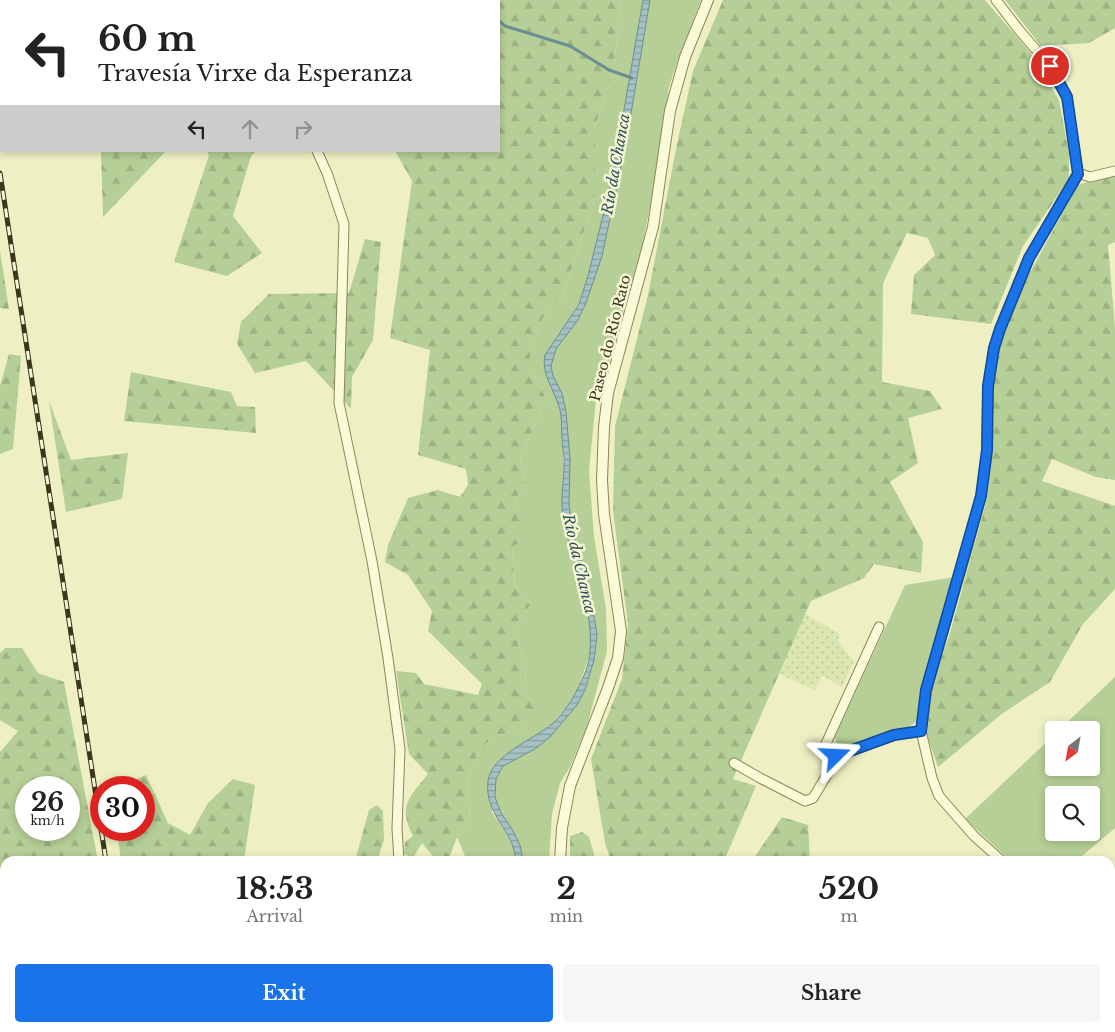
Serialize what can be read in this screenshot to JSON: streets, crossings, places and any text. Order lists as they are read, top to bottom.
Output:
{
  "streets": {
    "street": ["Paseo do Río Rato"]
  },
  "water": ["Río da Chanca"],
  "north": "bottom left",
  "page": {
    "turn": ["60 m", "Travesía Virxe da Esperanza"],
    "speed": "26 km/h",
    "limit": "30",
    "eta": [
      "18:53",
      "Arrival",
      "2",
      "min",
      "520",
      "m"
    ],
    "buttons": ["Exit", "Share"]
  }
}
